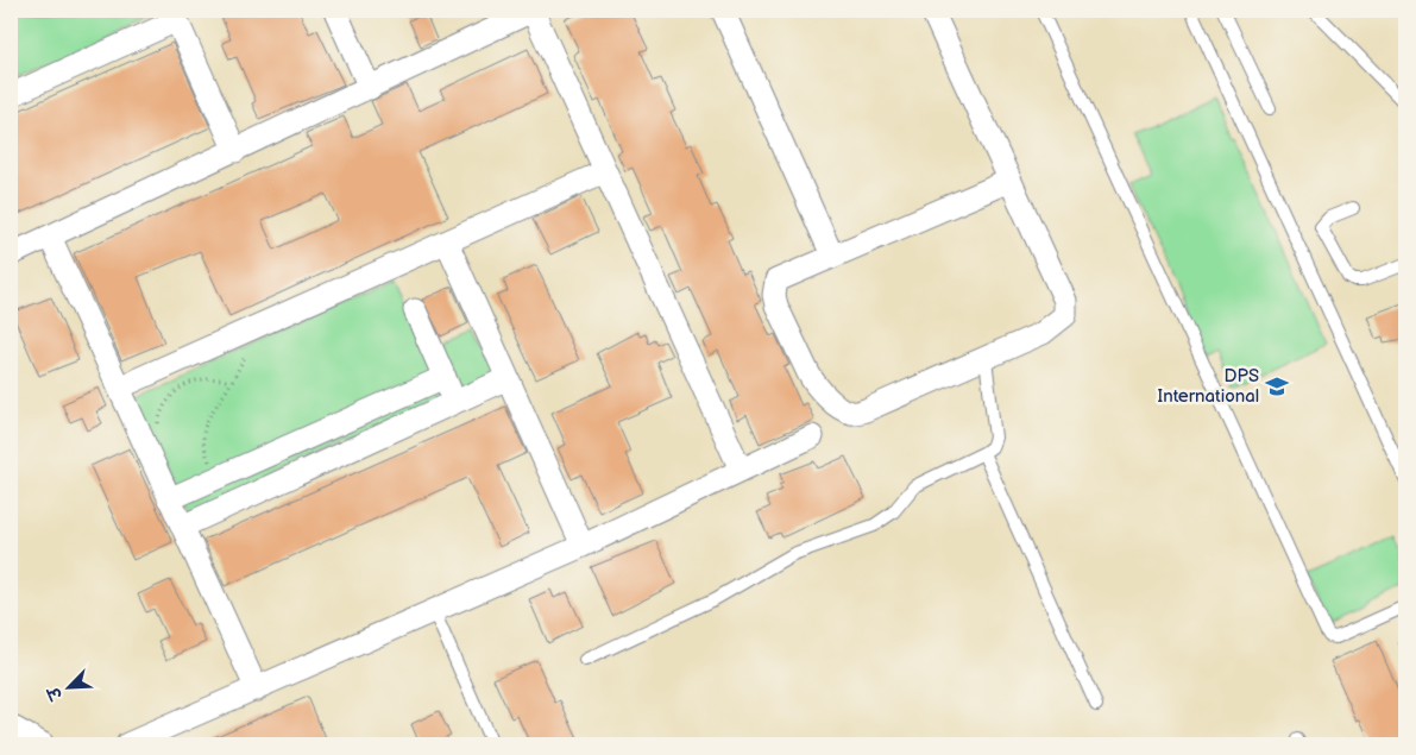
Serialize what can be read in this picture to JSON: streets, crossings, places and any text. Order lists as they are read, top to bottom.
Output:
{
  "places": {
    "school or university": ["DPS International"]
  },
  "north": "bottom left"
}
